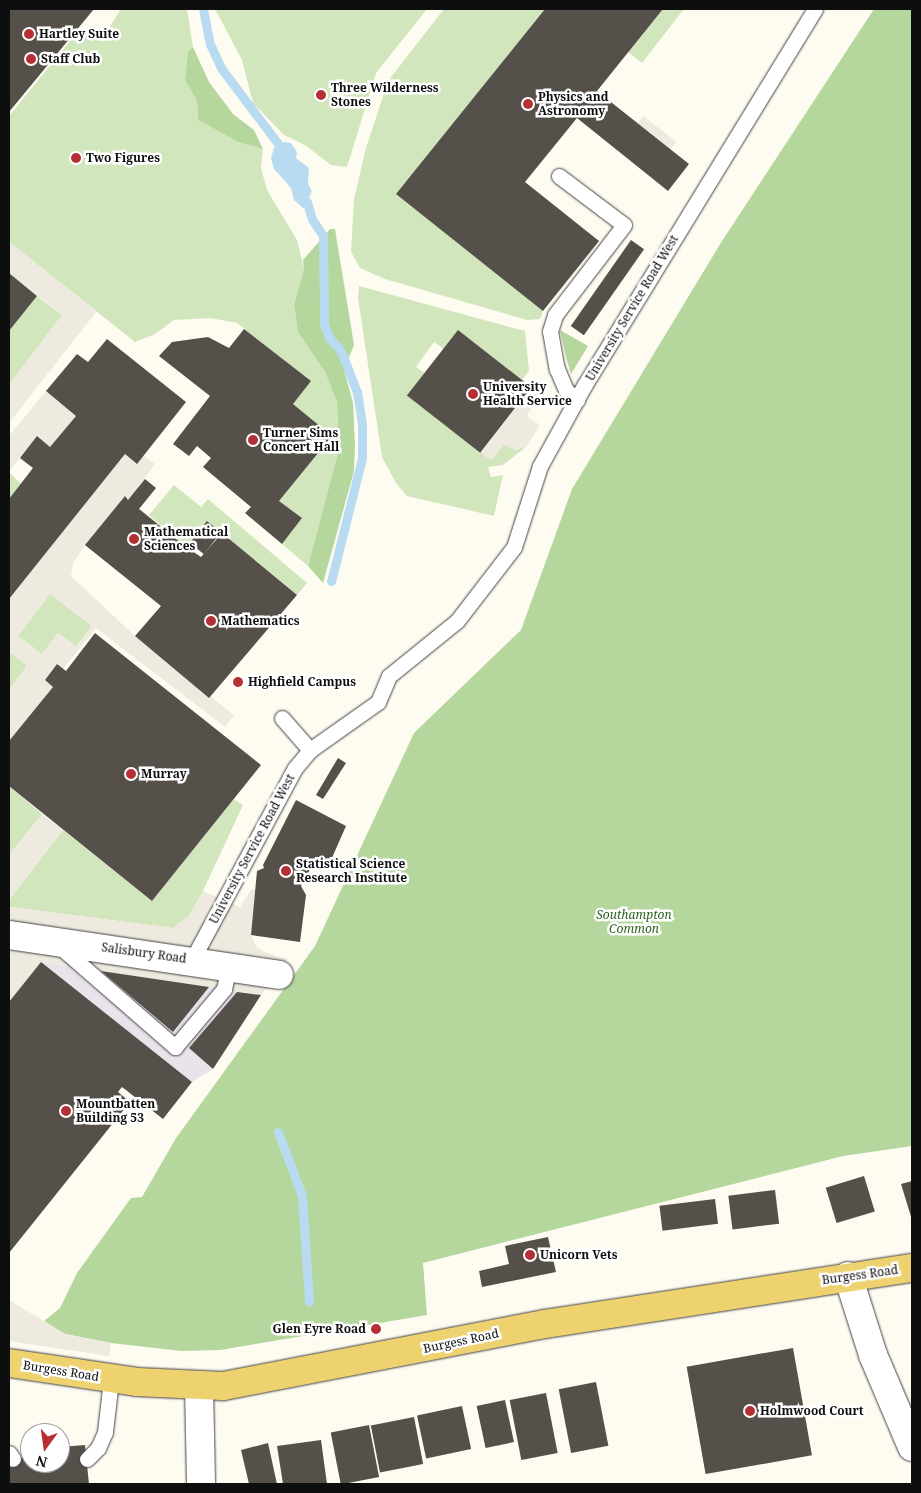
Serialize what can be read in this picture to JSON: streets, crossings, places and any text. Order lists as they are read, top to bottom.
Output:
{
  "streets": {
    "main road": ["Burgess Road"],
    "street": ["Salisbury Road"],
    "lane": ["University Service Road West"]
  },
  "crossings": [
    ["University Service Road West", "Salisbury Road"]
  ],
  "parks": ["Southampton Common"],
  "places": [
    "Hartley Suite",
    "Staff Club",
    "Three Wilderness Stones",
    "Physics and Astronomy",
    "Two Figures",
    "University Health Service",
    "Turner Sims Concert Hall",
    "Mathematical Sciences",
    "Mathematics",
    "Highfield Campus",
    "Murray",
    "Statistical Science Research Institute",
    "Mountbatten Building 53",
    "Unicorn Vets",
    "Glen Eyre Road",
    "Holmwood Court"
  ],
  "north": "bottom"
}
